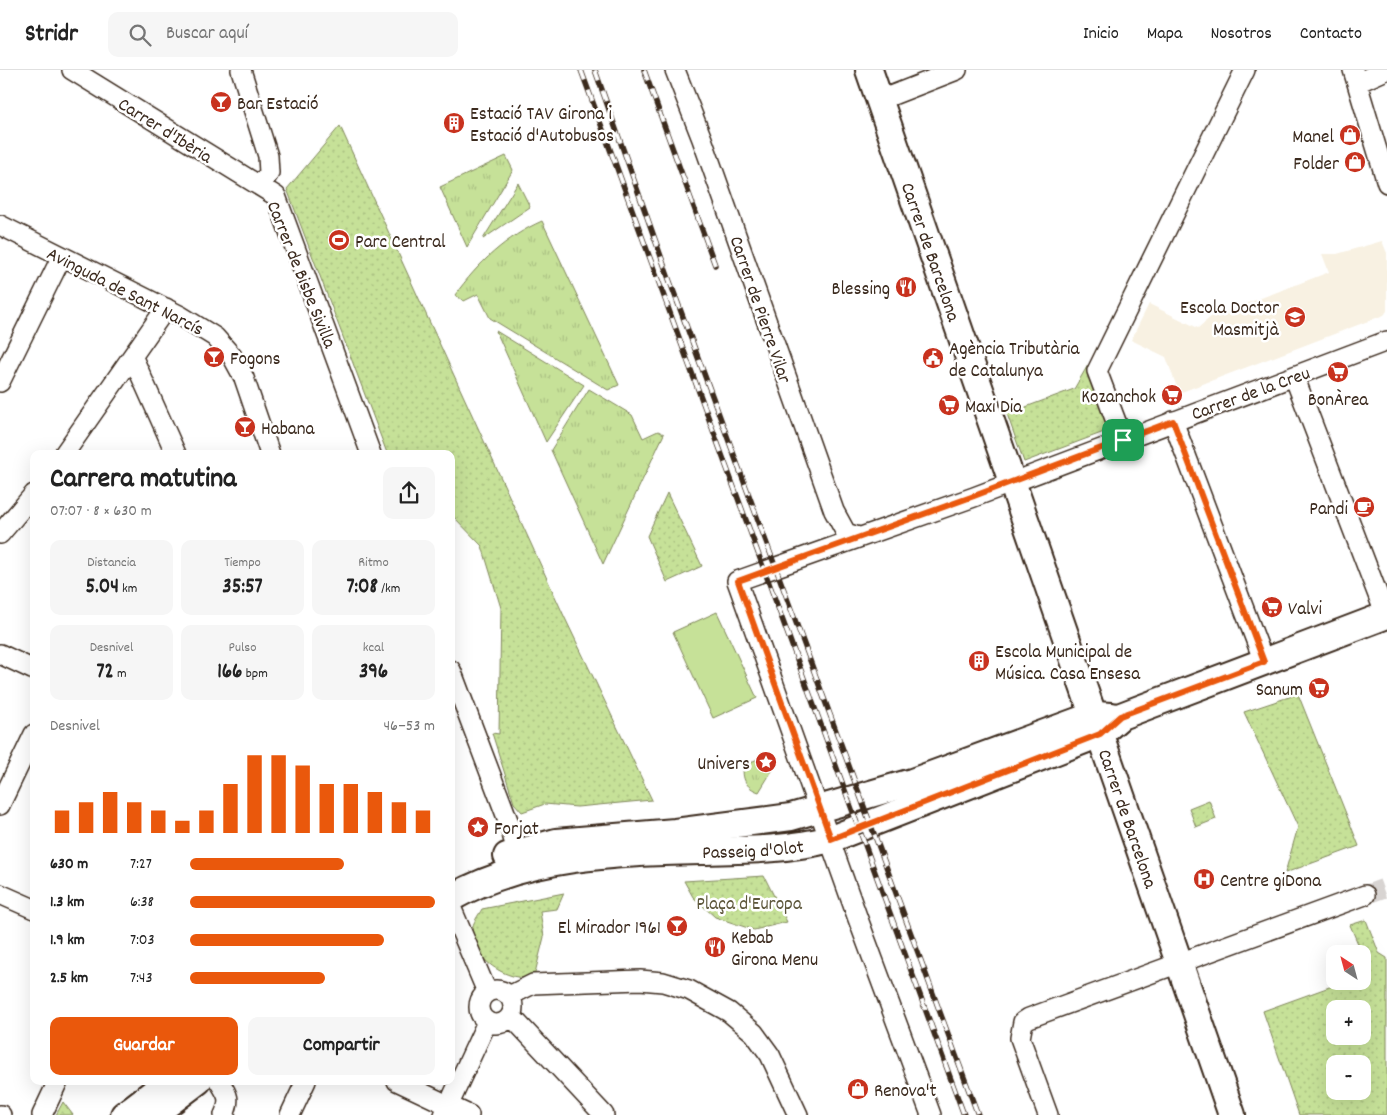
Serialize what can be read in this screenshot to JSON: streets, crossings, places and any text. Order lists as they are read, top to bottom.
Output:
{
  "streets": {
    "main road": ["Carrer de Barcelona", "Passeig d'Olot"],
    "street": [
      "Carrer d'Ibèria",
      "Carrer de Bisbe Sivilla",
      "Avinguda de Sant Narcís",
      "Carrer de Pierre Vilar",
      "Carrer de la Creu"
    ]
  },
  "crossings": [
    ["Carrer d'Ibèria", "Carrer de Bisbe Sivilla"],
    ["Carrer de Barcelona", "Carrer de la Creu"],
    ["Carrer de Barcelona", "Passeig d'Olot"],
    ["Carrer de Pierre Vilar", "Carrer de la Creu"],
    ["Carrer de la Creu", "Passeig d'Olot"]
  ],
  "parks": ["Plaça d'Europa"],
  "places": {
    "bar": [
      "Bar Estació",
      "Fogons",
      "Habana",
      "El Mirador 1961"
    ],
    "building": ["Estació TAV Girona i Estació d'Autobusos", "Escola Municipal de Música. Casa Ensesa"],
    "shop": ["Manel", "Folder", "Renova't"],
    "sports": ["Parc Central"],
    "restaurant": ["Blessing", "Kebab Girona Menu"],
    "school or university": ["Escola Doctor Masmitjà"],
    "public building": ["Agència Tributària de Catalunya"],
    "supermarket": [
      "BonÀrea",
      "Kozanchok",
      "Maxi Dia",
      "Valvi",
      "Sanum"
    ],
    "cafe": ["Pandi"],
    "place": ["Univers", "Forjat"],
    "hospital": ["Centre giDona"]
  },
  "north": "top left",
  "page": {
    "header": "Stridr",
    "search": "Buscar aquí",
    "nav": [
      "Inicio",
      "Mapa",
      "Nosotros",
      "Contacto"
    ],
    "heading": ["Carrera matutina", "07:07 · 8 × 630 m"],
    "stats": [
      ["Distancia", "5.04 km"],
      ["Tiempo", "35:57"],
      ["Ritmo", "7:08 /km"],
      ["Desnivel", "72 m"],
      ["Pulso", "166 bpm"],
      ["kcal", "396"]
    ],
    "chart": ["Desnivel", "46–53 m"],
    "list": [
      {
        "name": "630 m",
        "note": "7:27"
      },
      {
        "name": "1.3 km",
        "note": "6:38"
      },
      {
        "name": "1.9 km",
        "note": "7:03"
      },
      {
        "name": "2.5 km",
        "note": "7:43"
      }
    ],
    "map_buttons": ["+", "−"],
    "buttons": ["Guardar", "Compartir"]
  }
}
